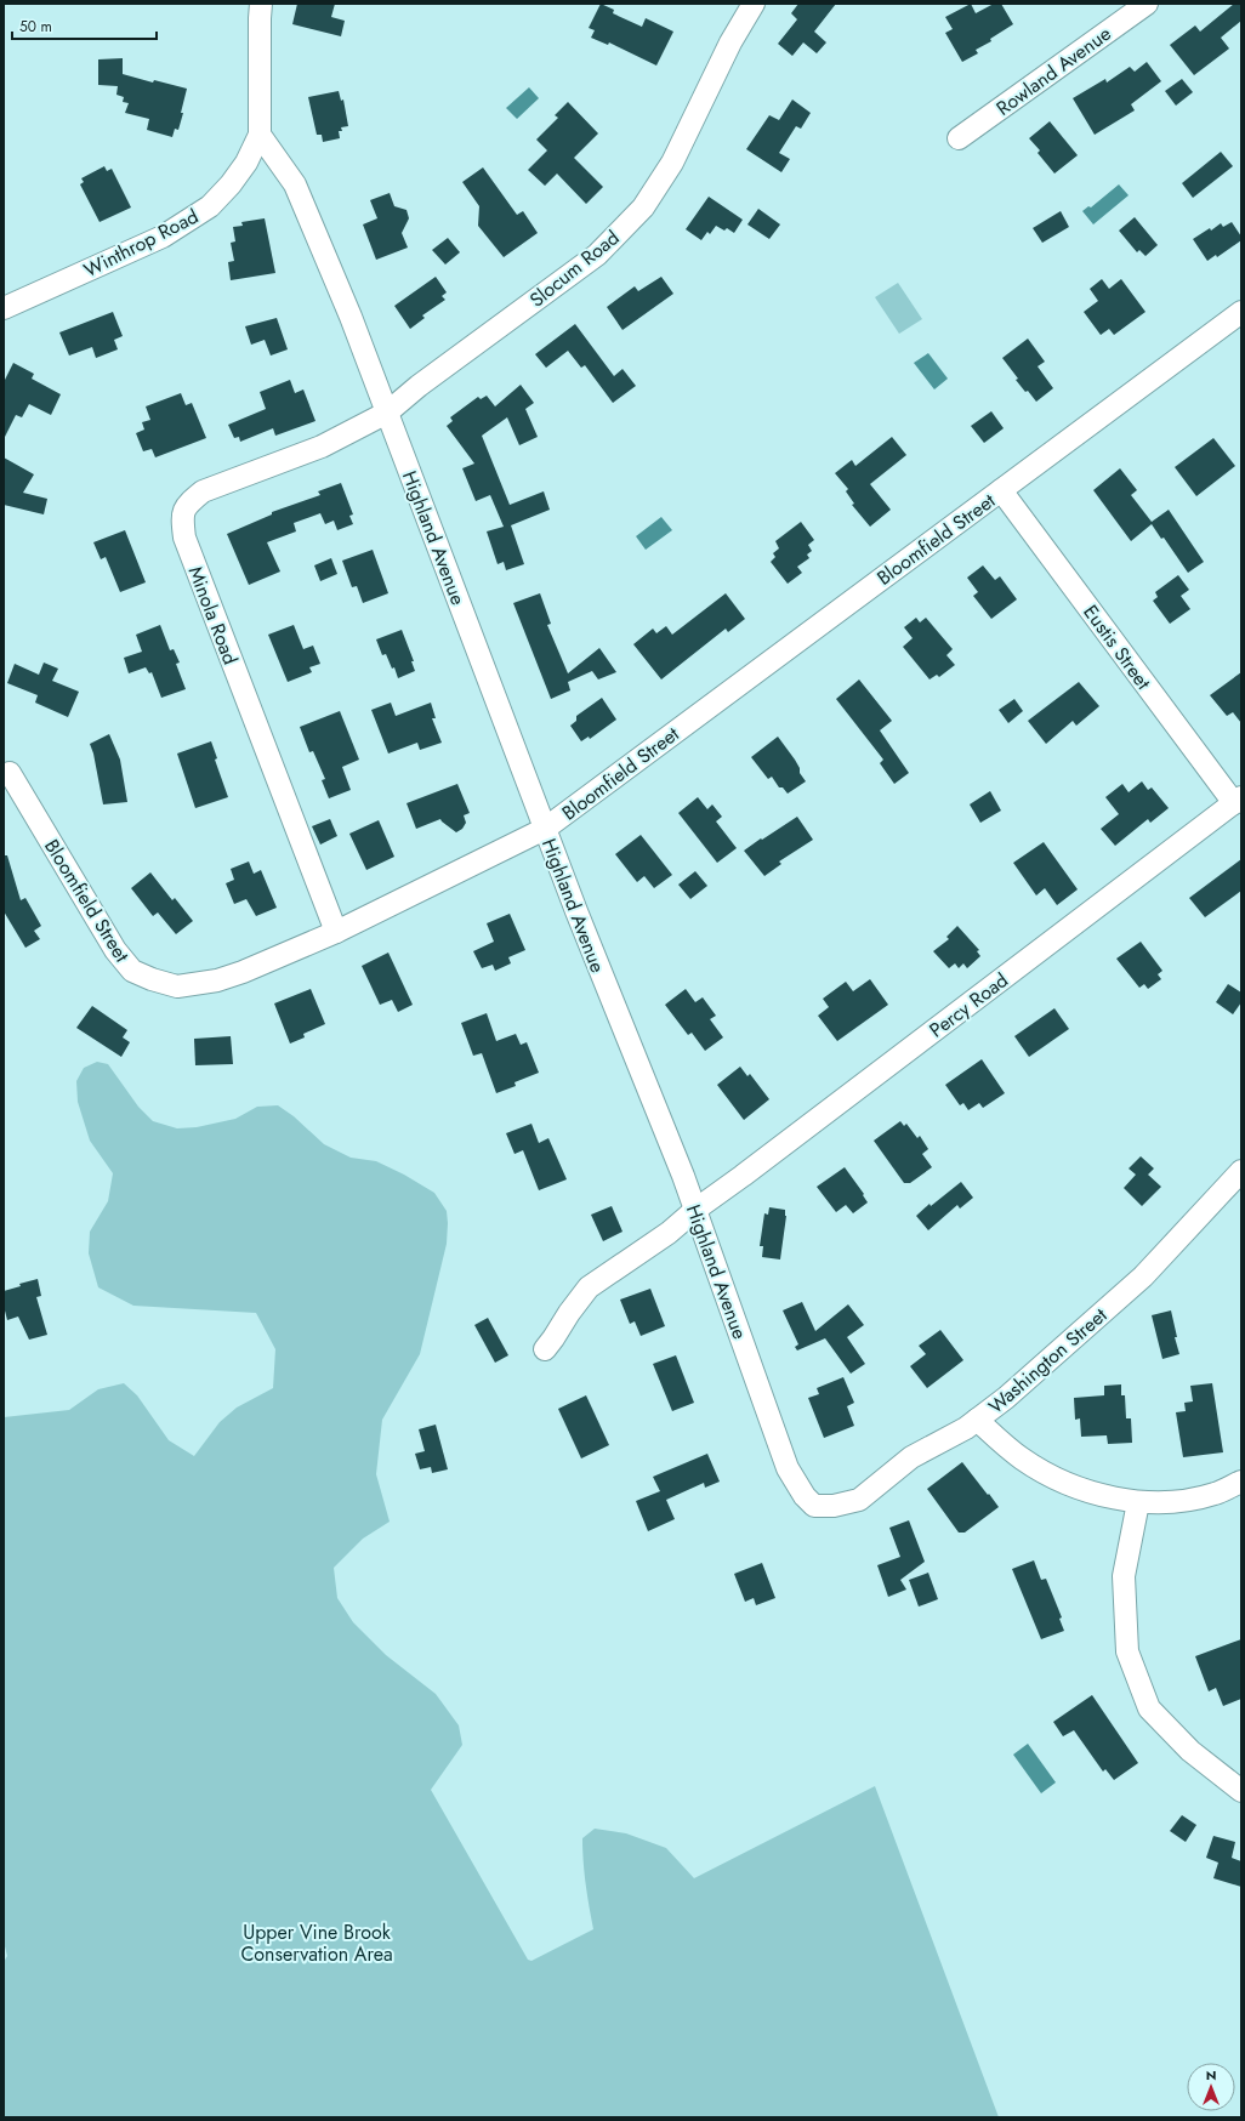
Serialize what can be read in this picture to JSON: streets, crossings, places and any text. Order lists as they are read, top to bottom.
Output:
{
  "streets": {
    "street": [
      "Rowland Avenue",
      "Winthrop Road",
      "Slocum Road",
      "Highland Avenue",
      "Bloomfield Street",
      "Minola Road",
      "Eustis Street",
      "Percy Road",
      "Washington Street"
    ]
  },
  "crossings": [
    ["Winthrop Road", "Highland Avenue"],
    ["Slocum Road", "Highland Avenue"],
    ["Slocum Road", "Minola Road"],
    ["Highland Avenue", "Bloomfield Street"],
    ["Highland Avenue", "Minola Road"],
    ["Highland Avenue", "Percy Road"],
    ["Highland Avenue", "Washington Street"],
    ["Bloomfield Street", "Minola Road"],
    ["Bloomfield Street", "Eustis Street"],
    ["Eustis Street", "Percy Road"]
  ],
  "parks": ["Upper Vine Brook Conservation Area"],
  "scale_bar": "50 m",
  "north": "top"
}
